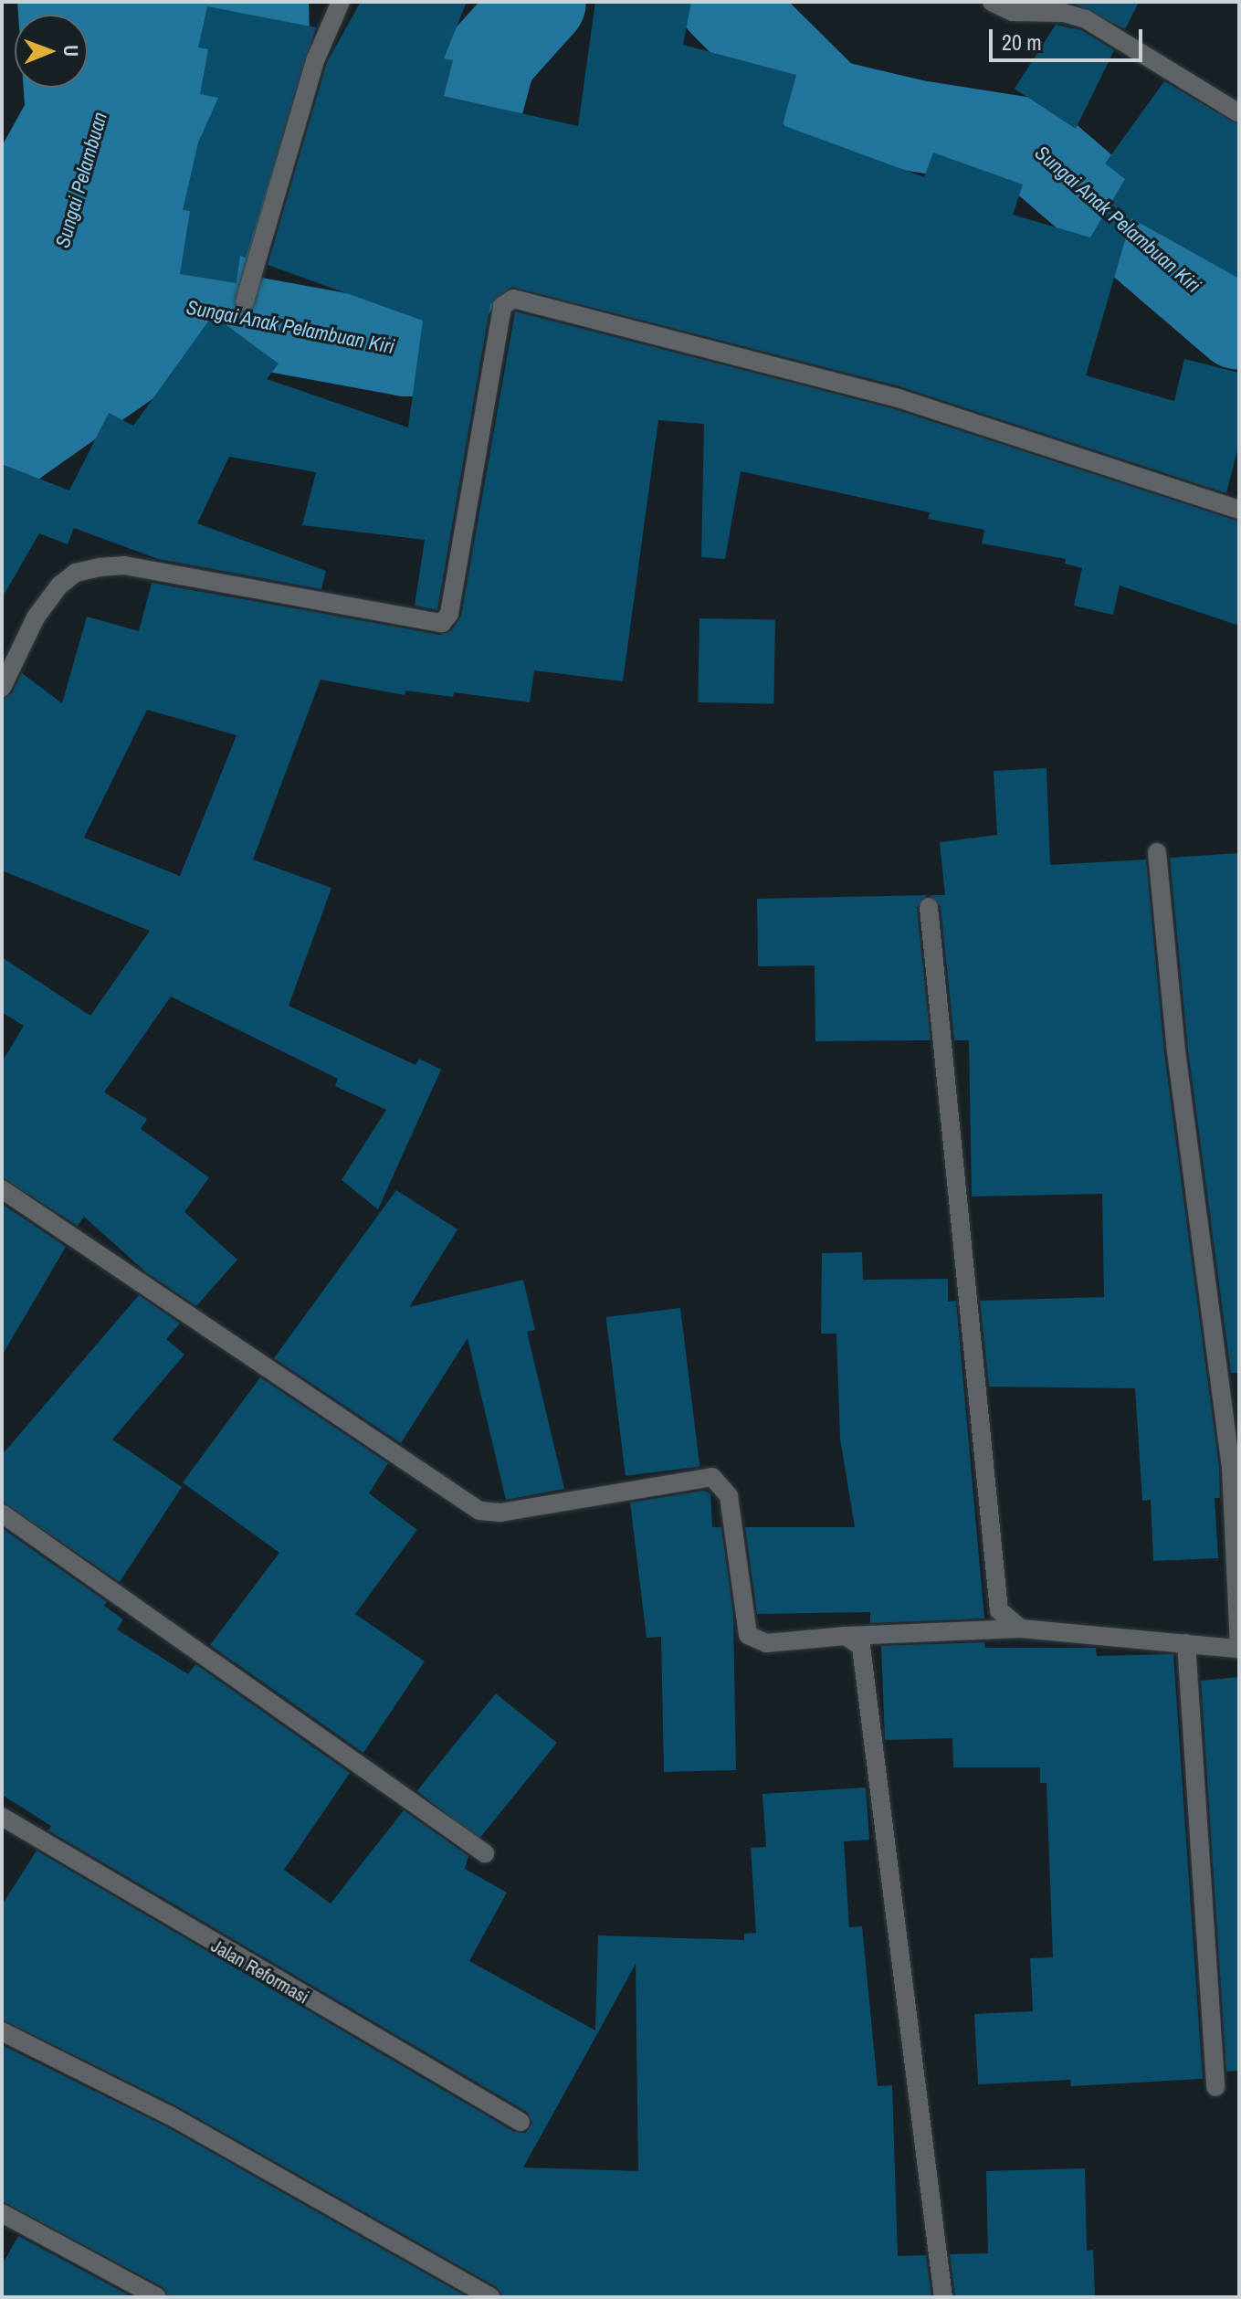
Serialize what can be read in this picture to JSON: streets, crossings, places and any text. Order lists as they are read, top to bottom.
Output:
{
  "streets": {
    "street": ["Jalan Reformasi"]
  },
  "water": ["Sungai Pelambuan", "Sungai Anak Pelambuan Kiri"],
  "scale_bar": "20 m",
  "north": "right"
}
